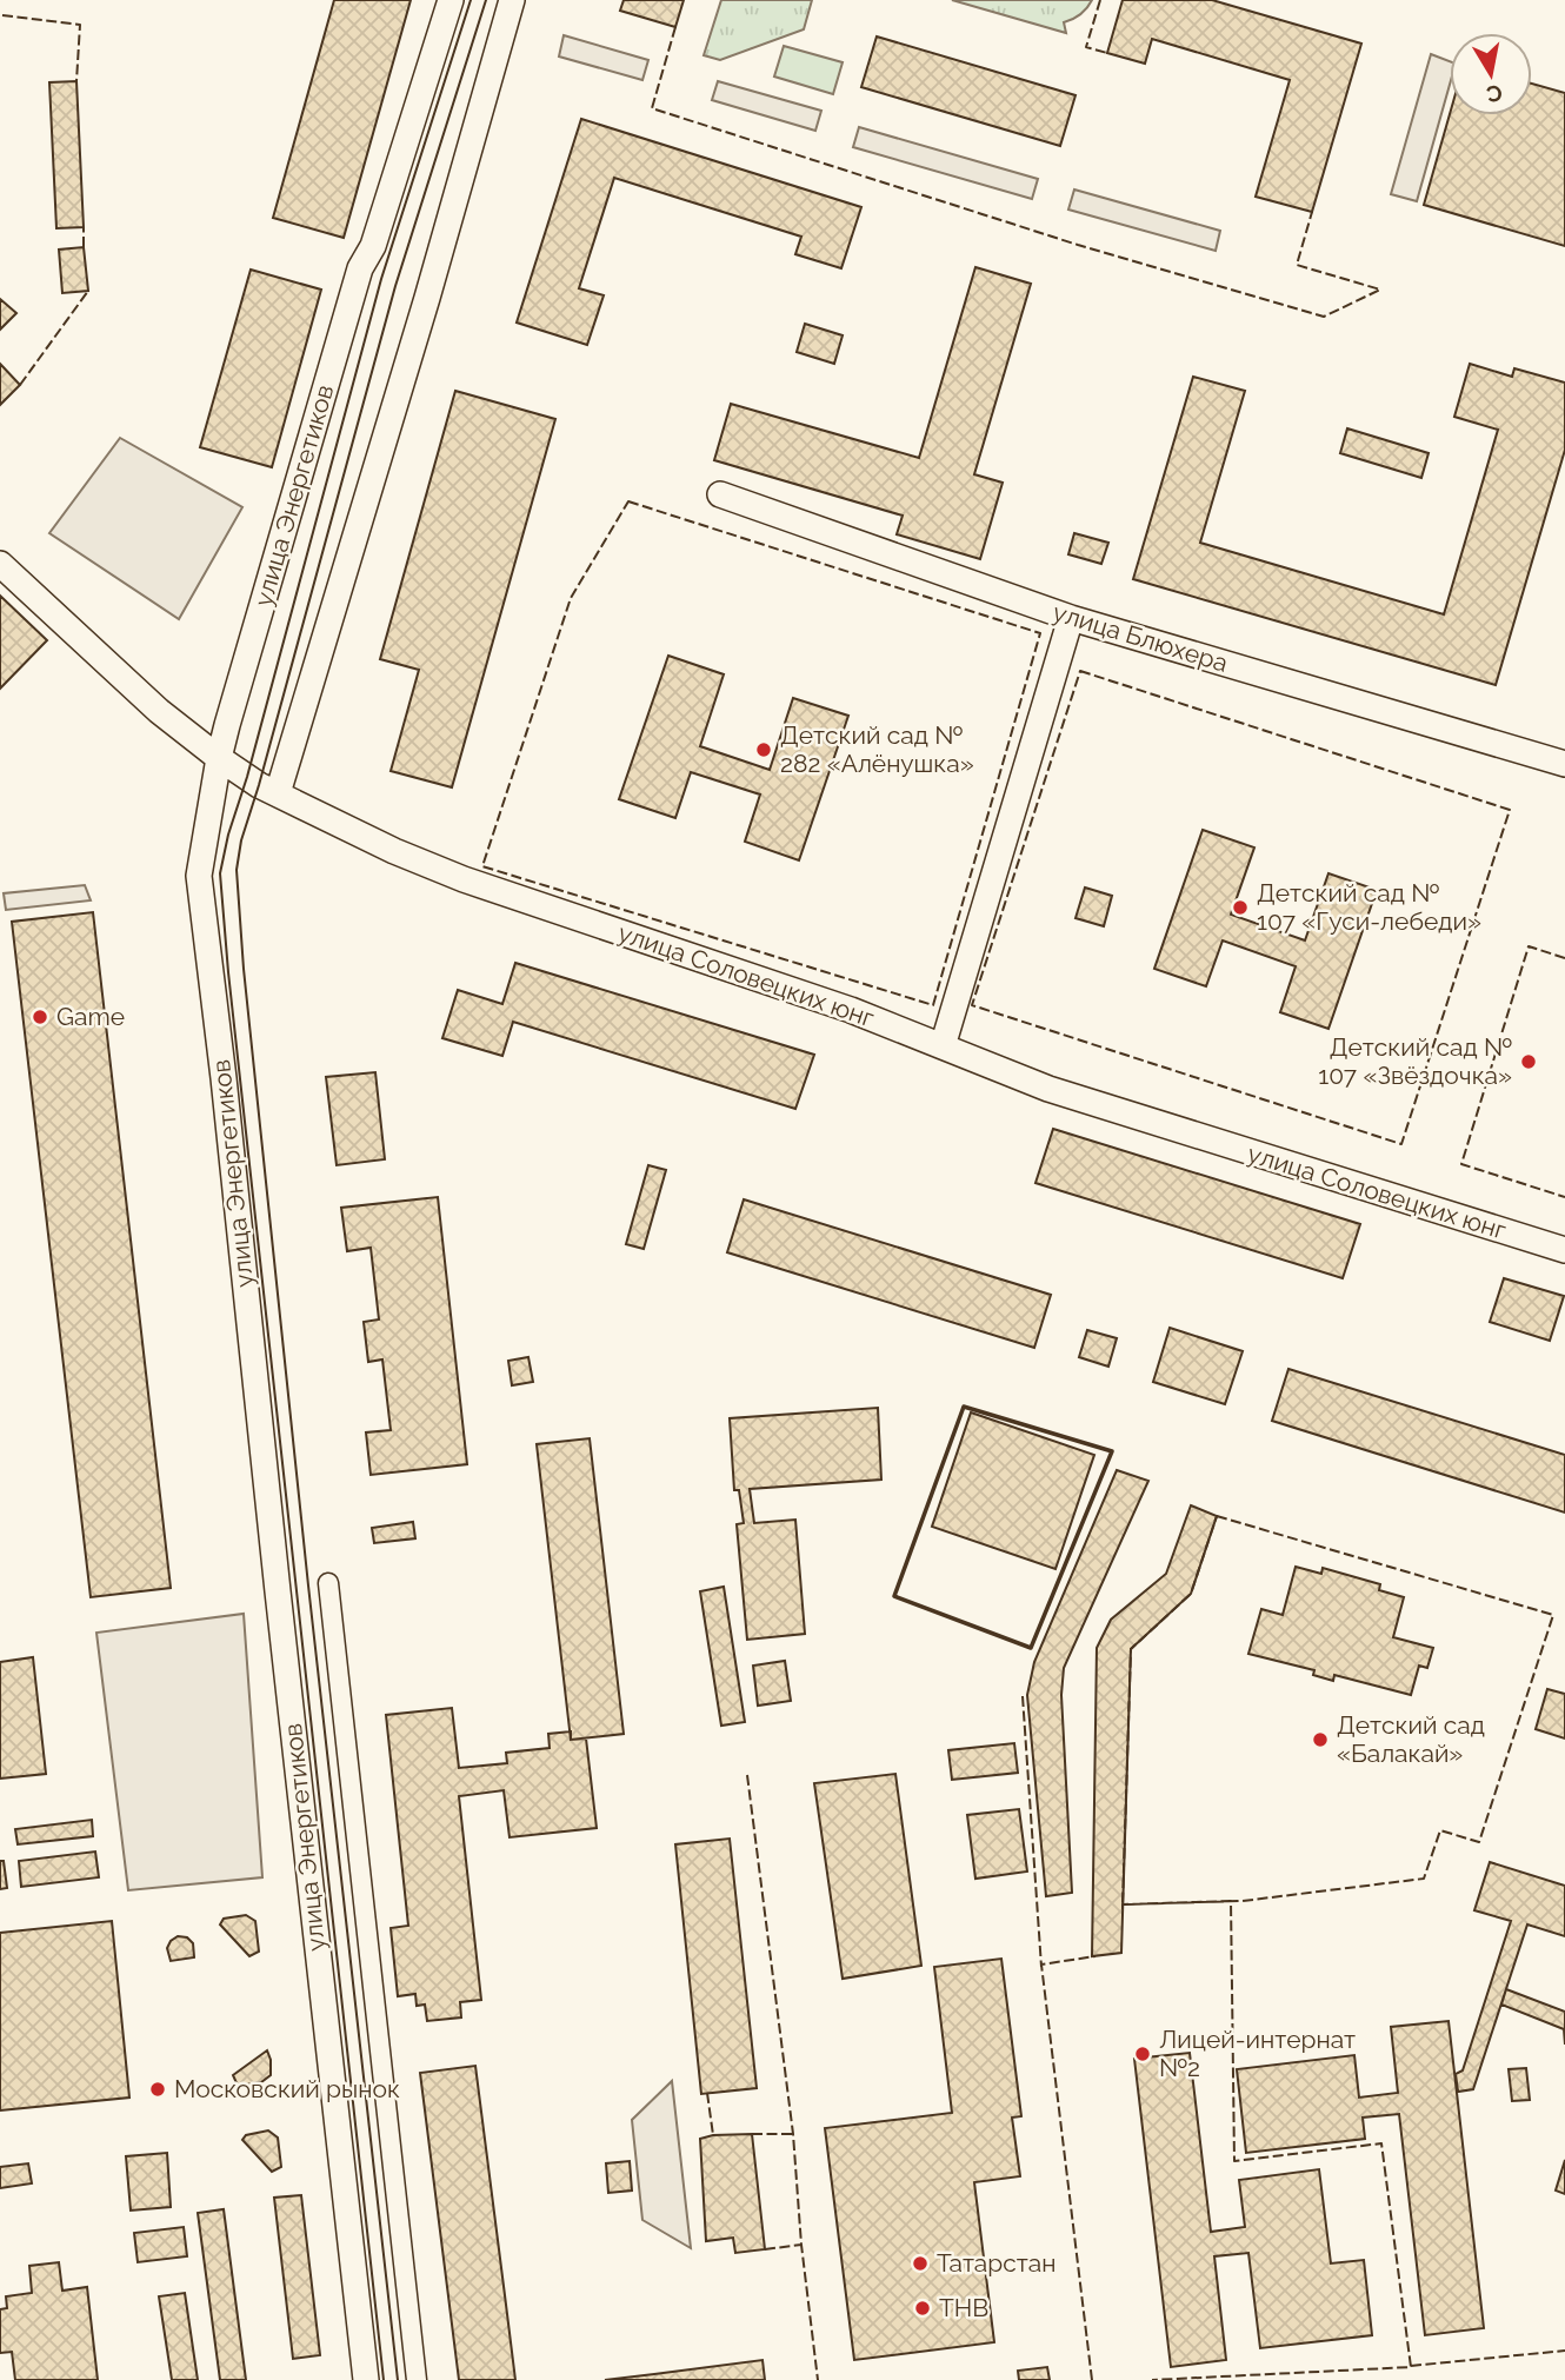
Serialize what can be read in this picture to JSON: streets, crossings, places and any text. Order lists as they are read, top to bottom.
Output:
{
  "streets": {
    "street": ["улица Энергетиков", "улица Блюхера", "улица Соловецких юнг"]
  },
  "crossings": [
    ["улица Энергетиков", "улица Соловецких юнг"]
  ],
  "places": [
    "Детский сад № 282 «Алёнушка»",
    "Детский сад № 107 «Гуси-лебеди»",
    "Game",
    "Детский сад № 107 «Звёздочка»",
    "Детский сад «Балакай»",
    "Лицей-интернат №2",
    "Московский рынок",
    "Татарстан",
    "ТНВ"
  ],
  "north": "bottom"
}
